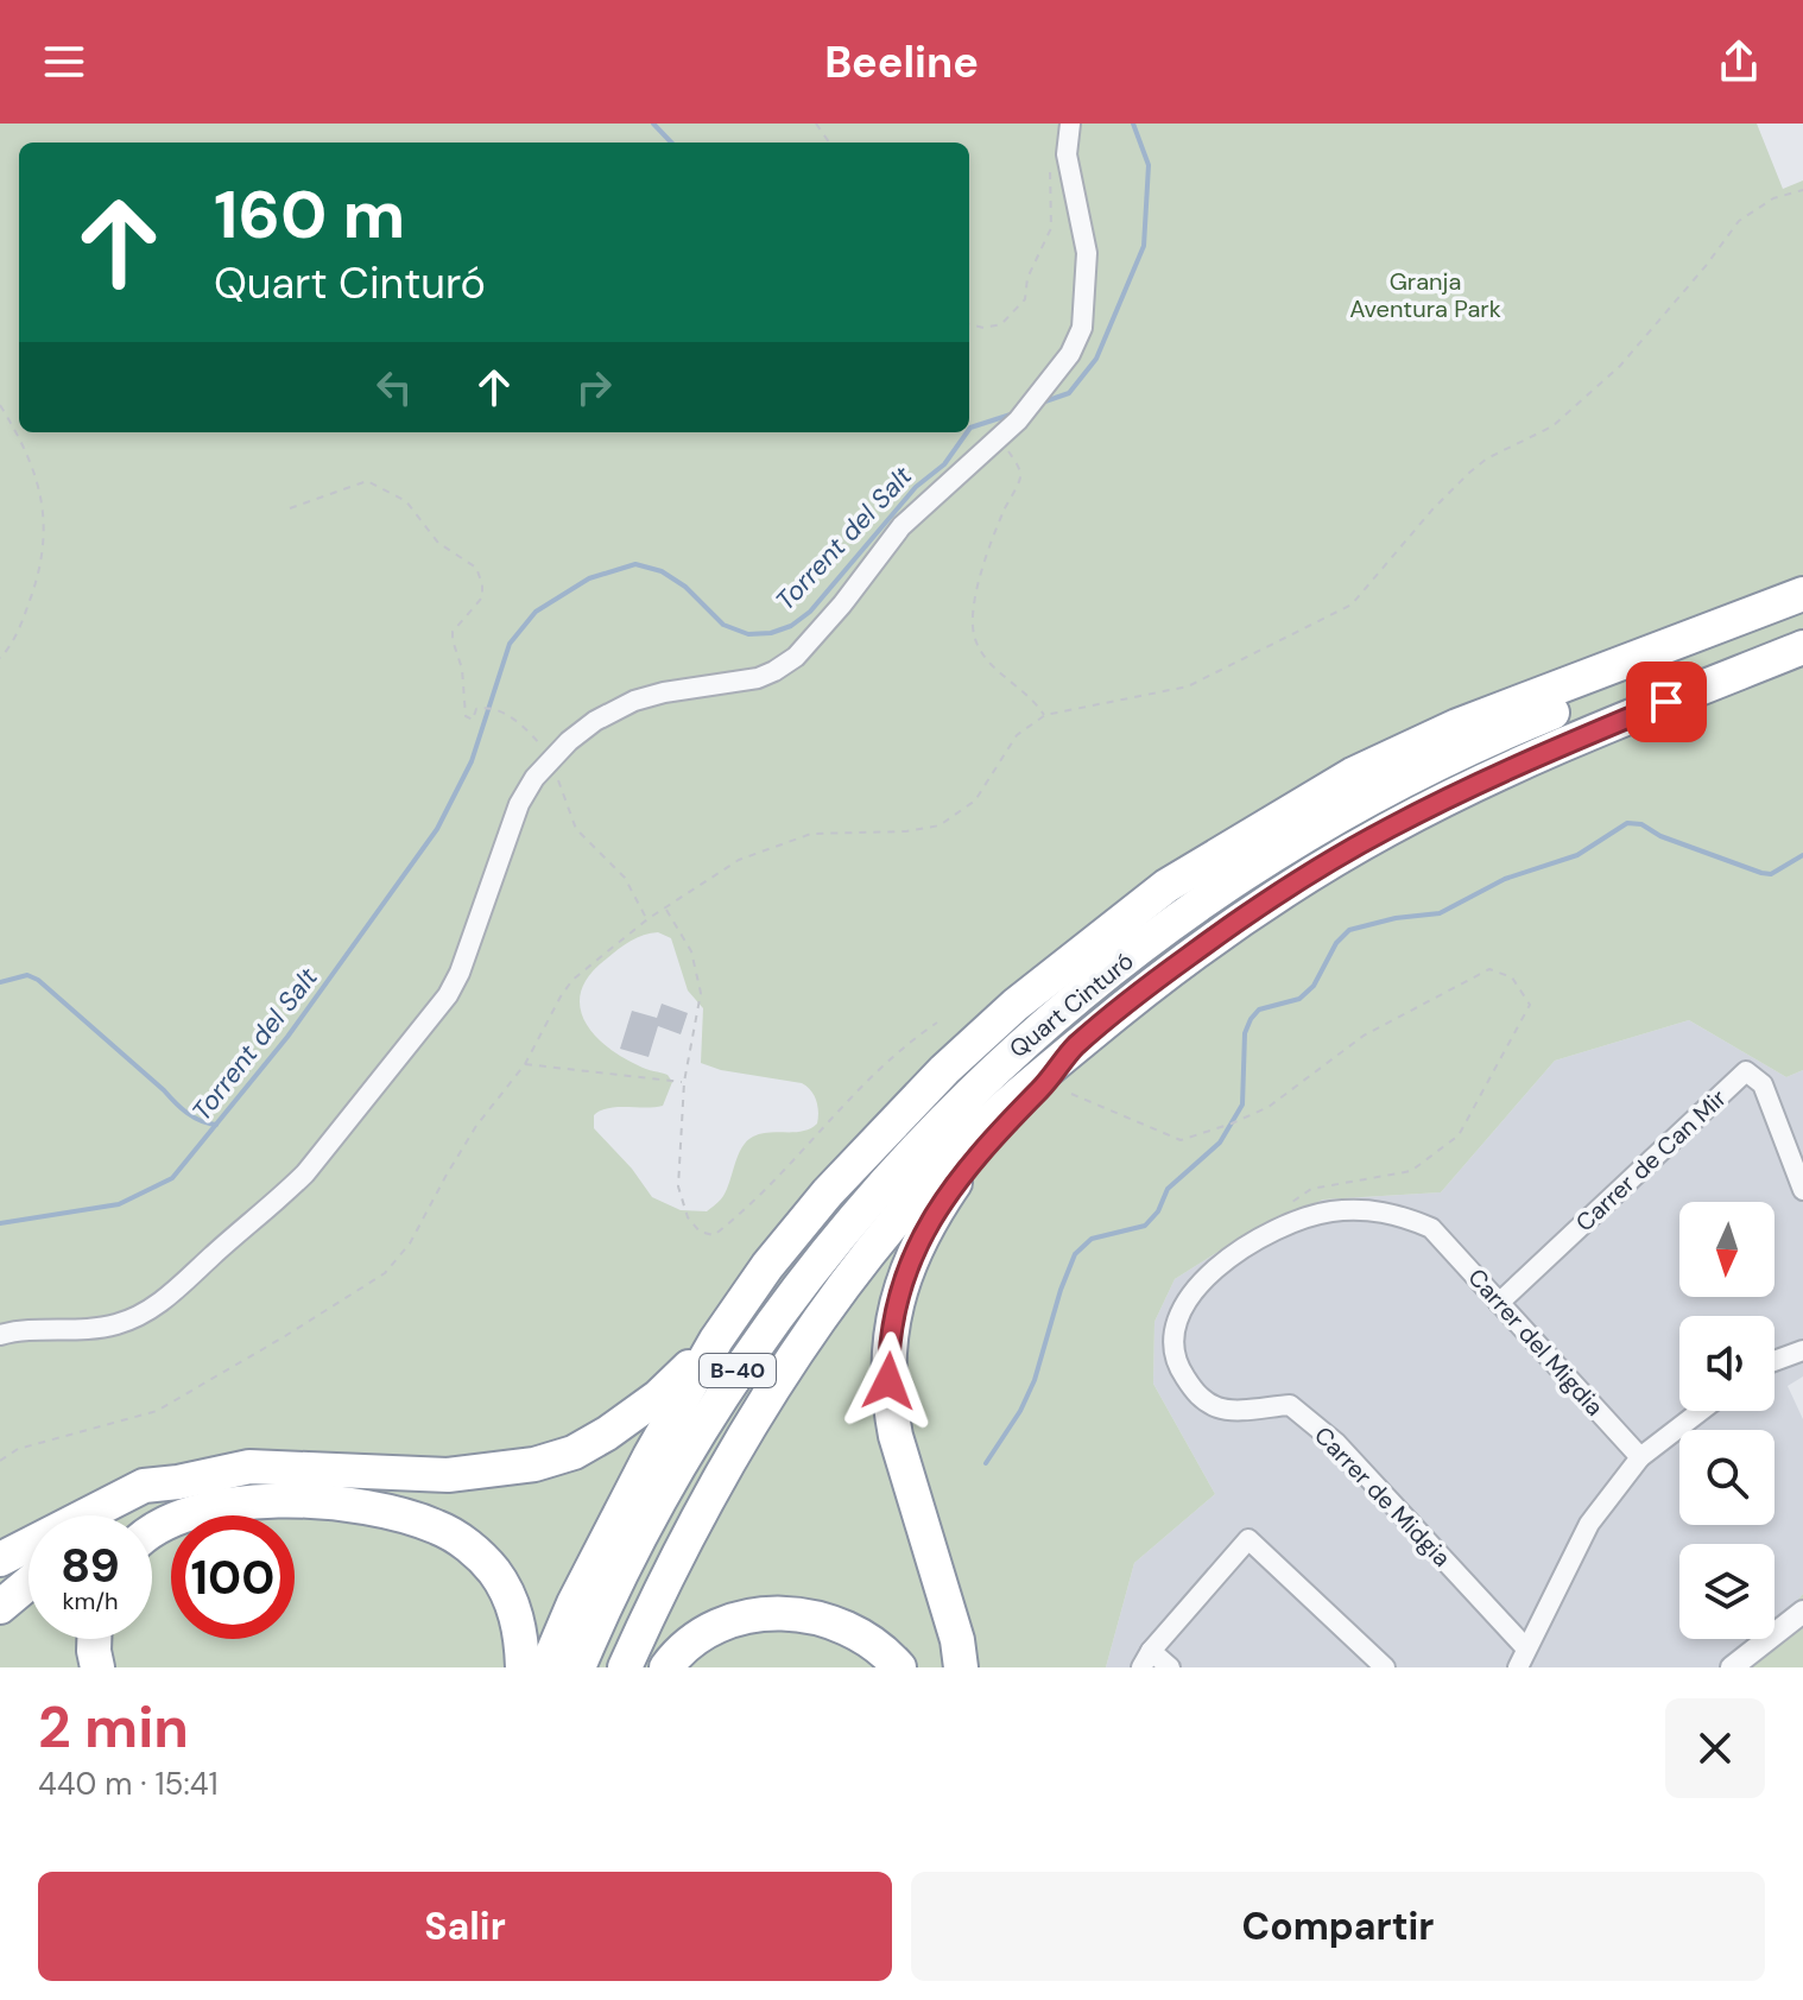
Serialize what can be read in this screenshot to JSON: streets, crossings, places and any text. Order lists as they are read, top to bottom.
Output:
{
  "streets": {
    "highway": ["Quart Cinturó", "B-40"],
    "street": ["Carrer de Can Mir", "Carrer del Migdia", "Carrer de Midgia"]
  },
  "crossings": [
    ["Carrer de Can Mir", "Carrer del Migdia"],
    ["Carrer del Migdia", "Carrer de Midgia"]
  ],
  "water": ["Torrent del Salt"],
  "parks": ["Granja Aventura Park"],
  "north": "bottom",
  "page": {
    "header": "Beeline",
    "turn": ["160 m", "Quart Cinturó"],
    "speed": "89 km/h",
    "limit": "100",
    "heading": ["2 min", "440 m · 15:41"],
    "buttons": ["Salir", "Compartir"]
  }
}
